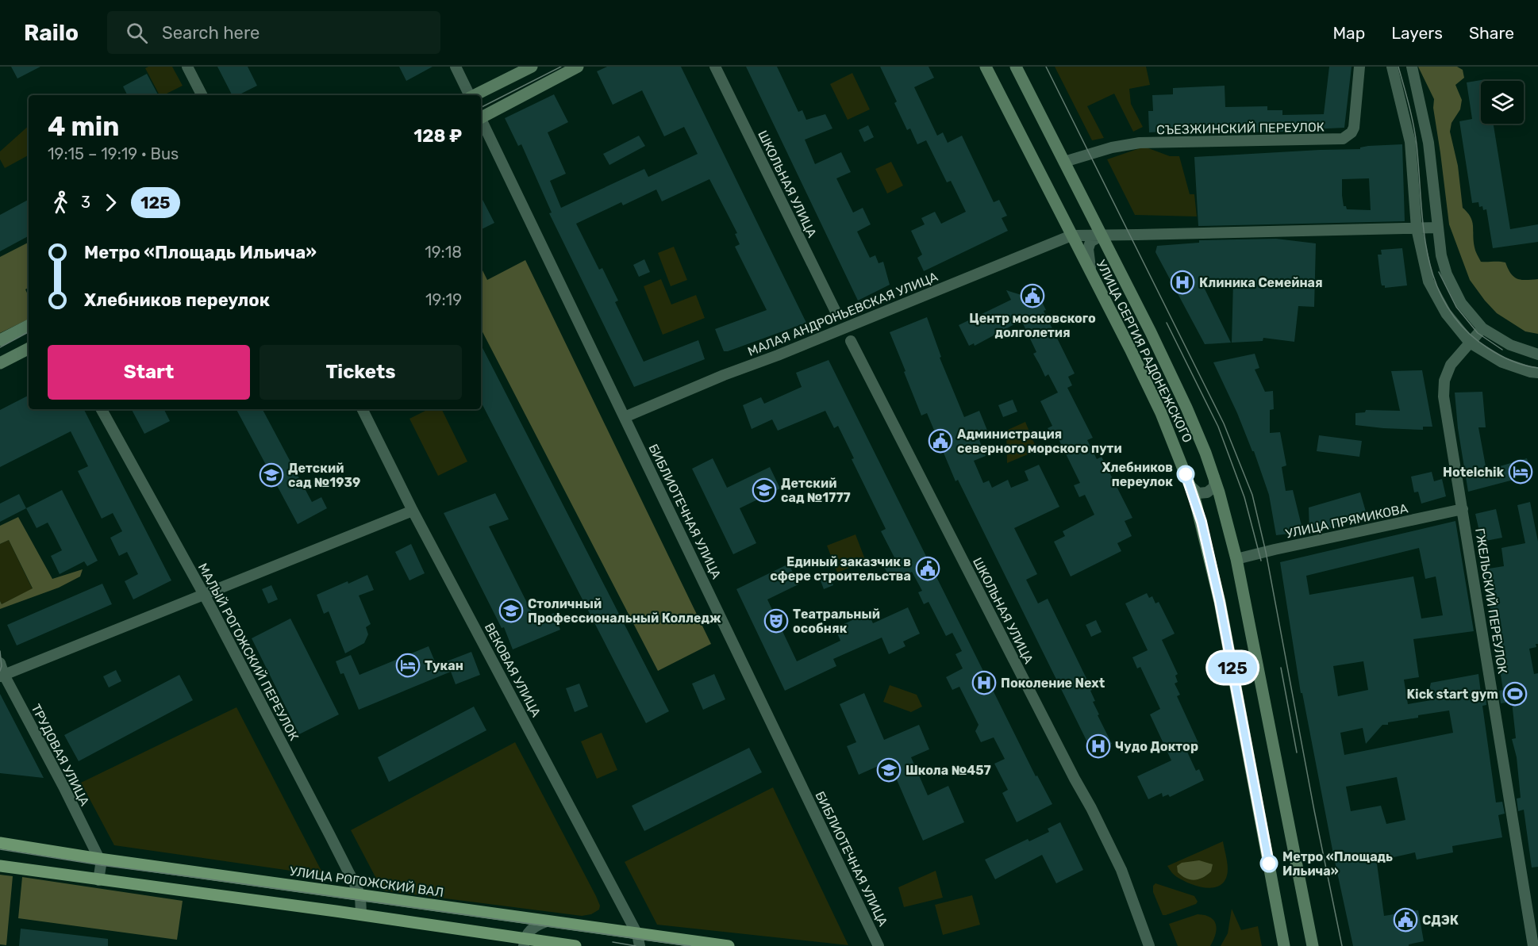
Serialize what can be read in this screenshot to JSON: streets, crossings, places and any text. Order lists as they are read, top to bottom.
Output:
{
  "streets": {
    "main road": ["УЛИЦА СЕРГИЯ РАДОНЕЖСКОГО", "УЛИЦА РОГОЖСКИЙ ВАЛ"],
    "street": [
      "СЪЕЗЖИНСКИЙ ПЕРЕУЛОК",
      "ШКОЛЬНАЯ УЛИЦА",
      "МАЛАЯ АНДРОНЬЕВСКАЯ УЛИЦА",
      "БИБЛИОТЕЧНАЯ УЛИЦА",
      "УЛИЦА ПРЯМИКОВА",
      "ГЖЕЛЬСКИЙ ПЕРЕУЛОК",
      "МАЛЫЙ РОГОЖСКИЙ ПЕРЕУЛОК",
      "ВЕКОВАЯ УЛИЦА",
      "ТРУДОВАЯ УЛИЦА"
    ]
  },
  "crossings": [
    ["СЪЕЗЖИНСКИЙ ПЕРЕУЛОК", "УЛИЦА СЕРГИЯ РАДОНЕЖСКОГО"],
    ["МАЛАЯ АНДРОНЬЕВСКАЯ УЛИЦА", "УЛИЦА СЕРГИЯ РАДОНЕЖСКОГО"],
    ["МАЛАЯ АНДРОНЬЕВСКАЯ УЛИЦА", "БИБЛИОТЕЧНАЯ УЛИЦА"],
    ["УЛИЦА СЕРГИЯ РАДОНЕЖСКОГО", "УЛИЦА ПРЯМИКОВА"],
    ["УЛИЦА ПРЯМИКОВА", "ГЖЕЛЬСКИЙ ПЕРЕУЛОК"],
    ["МАЛЫЙ РОГОЖСКИЙ ПЕРЕУЛОК", "УЛИЦА РОГОЖСКИЙ ВАЛ"],
    ["ВЕКОВАЯ УЛИЦА", "УЛИЦА РОГОЖСКИЙ ВАЛ"],
    ["ТРУДОВАЯ УЛИЦА", "УЛИЦА РОГОЖСКИЙ ВАЛ"]
  ],
  "places": {
    "hospital": ["Клиника Семейная", "Поколение Next", "Чудо Доктор"],
    "public building": [
      "Центр московского долголетия",
      "Администрация северного морского пути",
      "Единый заказчик в сфере строительства",
      "СДЭК"
    ],
    "hotel": ["Hotelchik", "Тукан"],
    "other": ["Хлебников переулок", "Метро «Площадь Ильича»"],
    "school or university": [
      "Детский сад №1939",
      "Детский сад №1777",
      "Столичный Профессиональный Колледж",
      "Школа №457"
    ],
    "theatre": ["Театральный особняк"],
    "sports": ["Kick start gym"]
  },
  "lines": ["bus line 125"],
  "page": {
    "header": "Railo",
    "search": "Search here",
    "nav": ["Map", "Layers", "Share"],
    "on_map": "125",
    "heading": ["4 min", "19:15 – 19:19 · Bus", "128 ₽"],
    "legs": ["3", "125"],
    "list": [
      {
        "name": "Метро «Площадь Ильича»",
        "value": "19:18"
      },
      {
        "name": "Хлебников переулок",
        "value": "19:19"
      }
    ],
    "buttons": ["Start", "Tickets"]
  }
}
